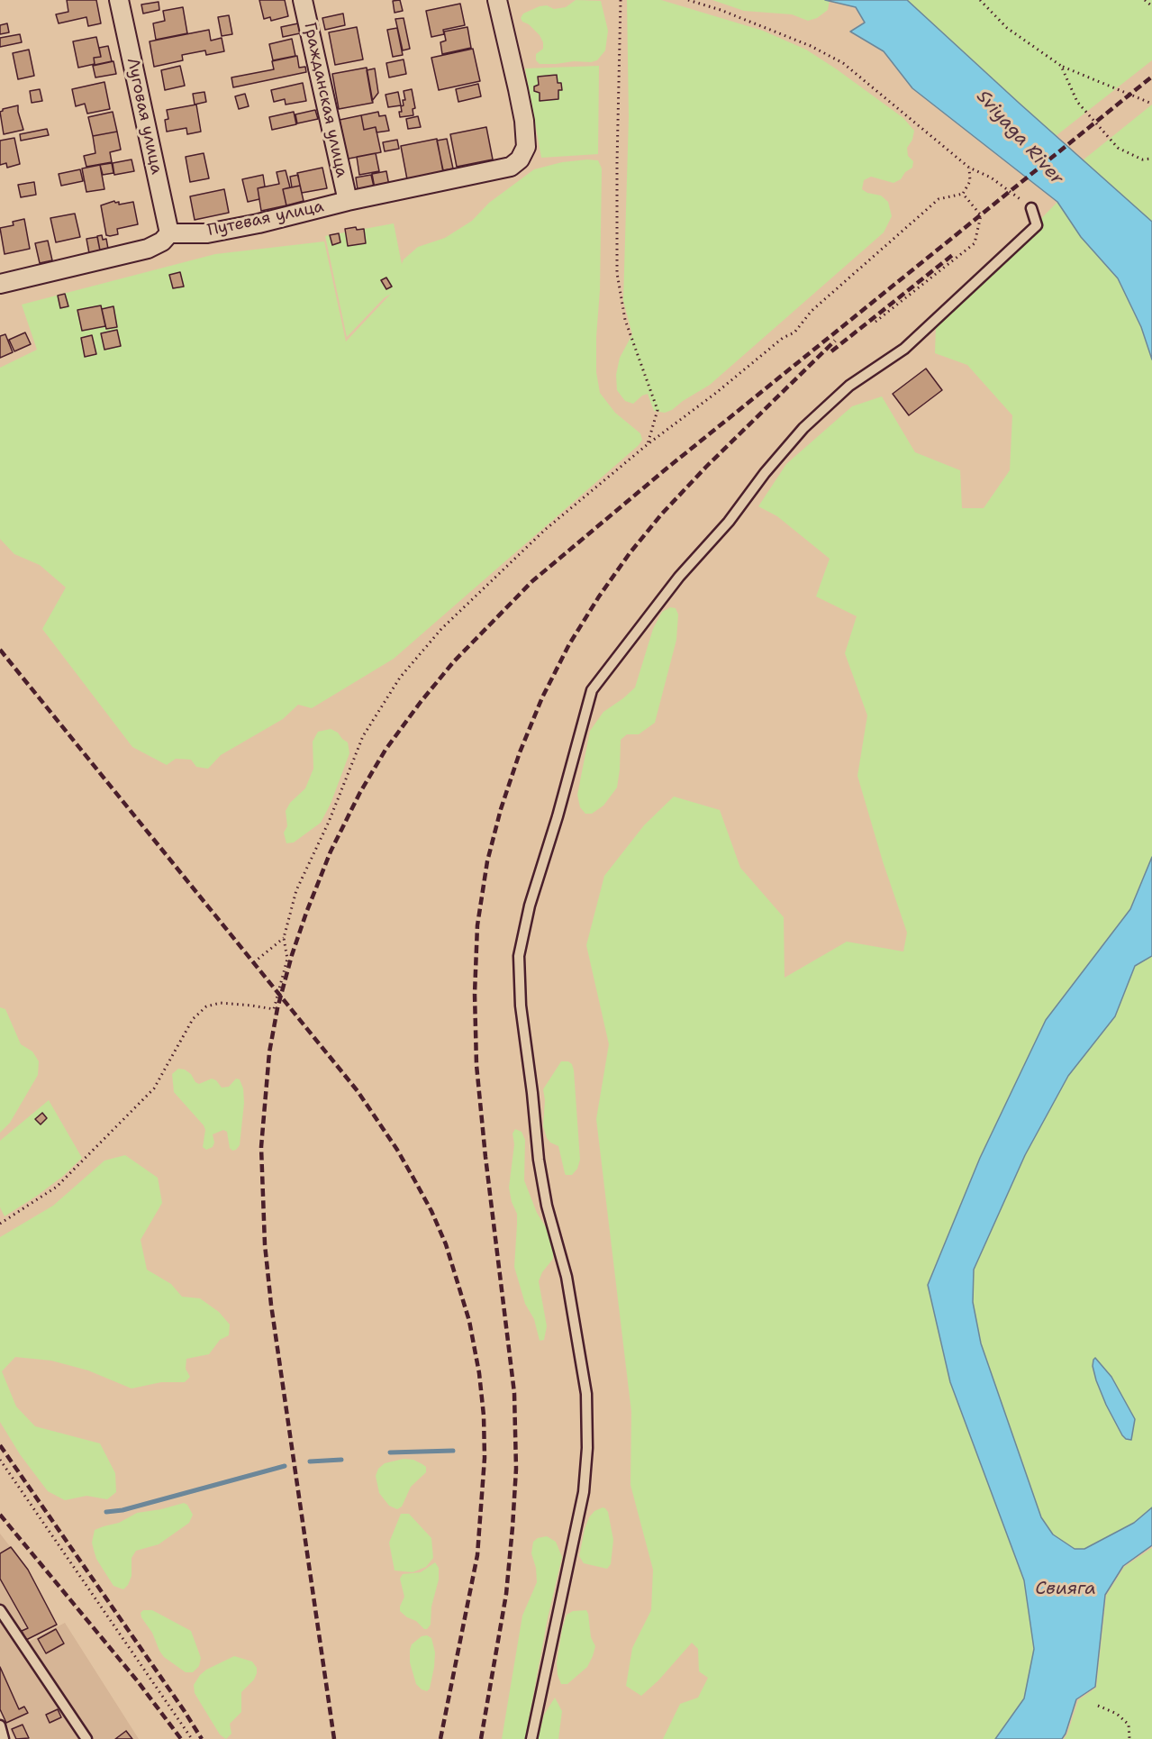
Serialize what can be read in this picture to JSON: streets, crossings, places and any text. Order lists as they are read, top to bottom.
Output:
{
  "streets": {
    "street": ["Гражданская улица", "Луговая улица", "Путевая улица"]
  },
  "crossings": [
    ["Гражданская улица", "Путевая улица"],
    ["Луговая улица", "Путевая улица"]
  ],
  "water": ["Sviyaga River", "Свияга"]
}
